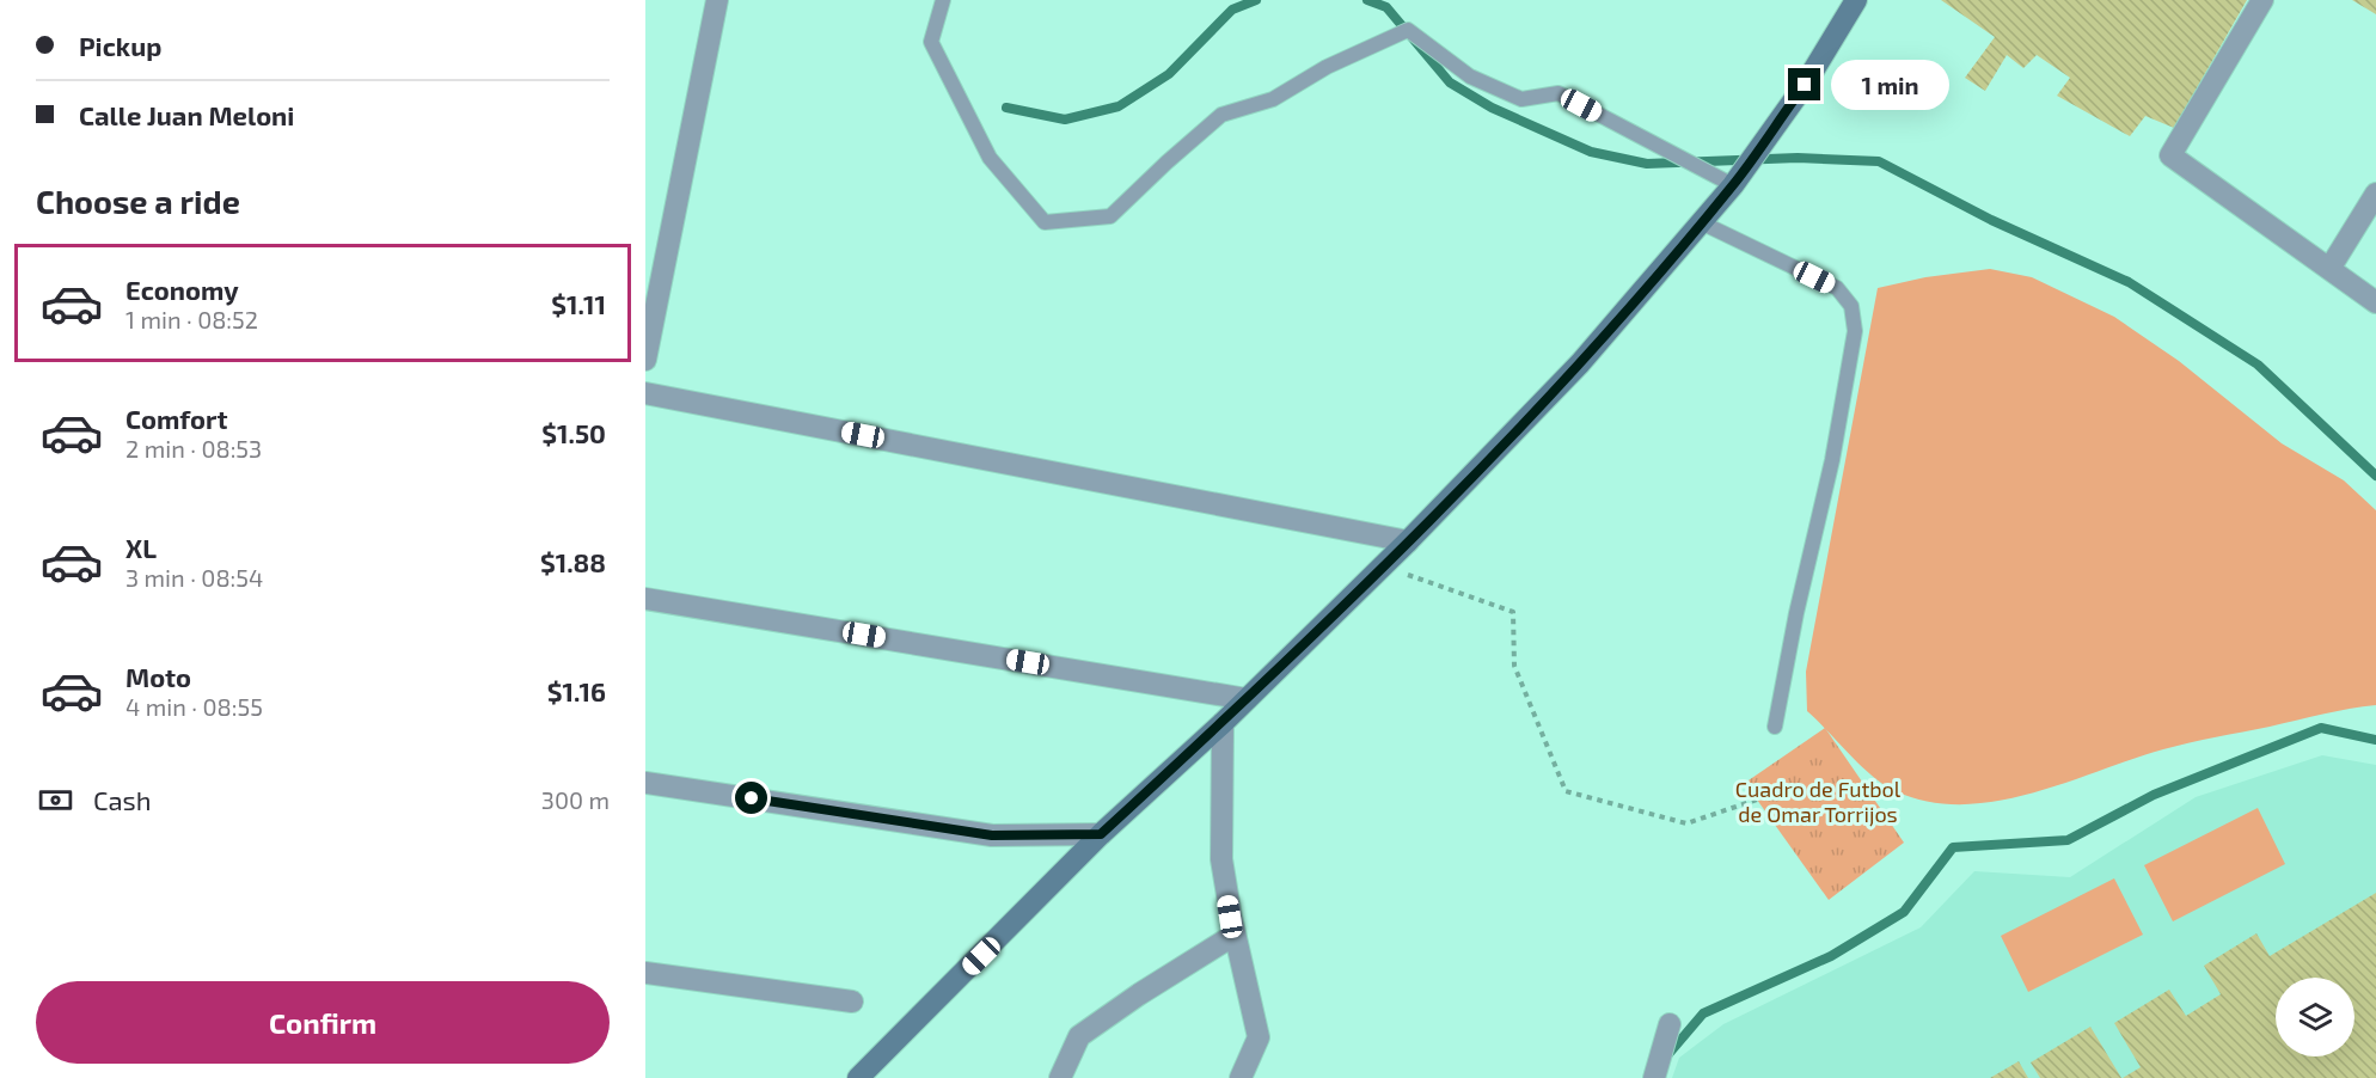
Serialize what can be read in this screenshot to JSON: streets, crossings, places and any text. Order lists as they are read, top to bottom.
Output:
{
  "parks": ["Cuadro de Futbol de Omar Torrijos"],
  "page": {
    "banner": ["Pickup", "Calle Juan Meloni"],
    "bubble": "1 min",
    "heading": "Choose a ride",
    "list": [
      {
        "name": "Economy",
        "note": "1 min · 08:52",
        "value": "$1.11"
      },
      {
        "name": "Comfort",
        "note": "2 min · 08:53",
        "value": "$1.50"
      },
      {
        "name": "XL",
        "note": "3 min · 08:54",
        "value": "$1.88"
      },
      {
        "name": "Moto",
        "note": "4 min · 08:55",
        "value": "$1.16"
      }
    ],
    "pay": ["Cash", "300 m"],
    "buttons": "Confirm"
  }
}
